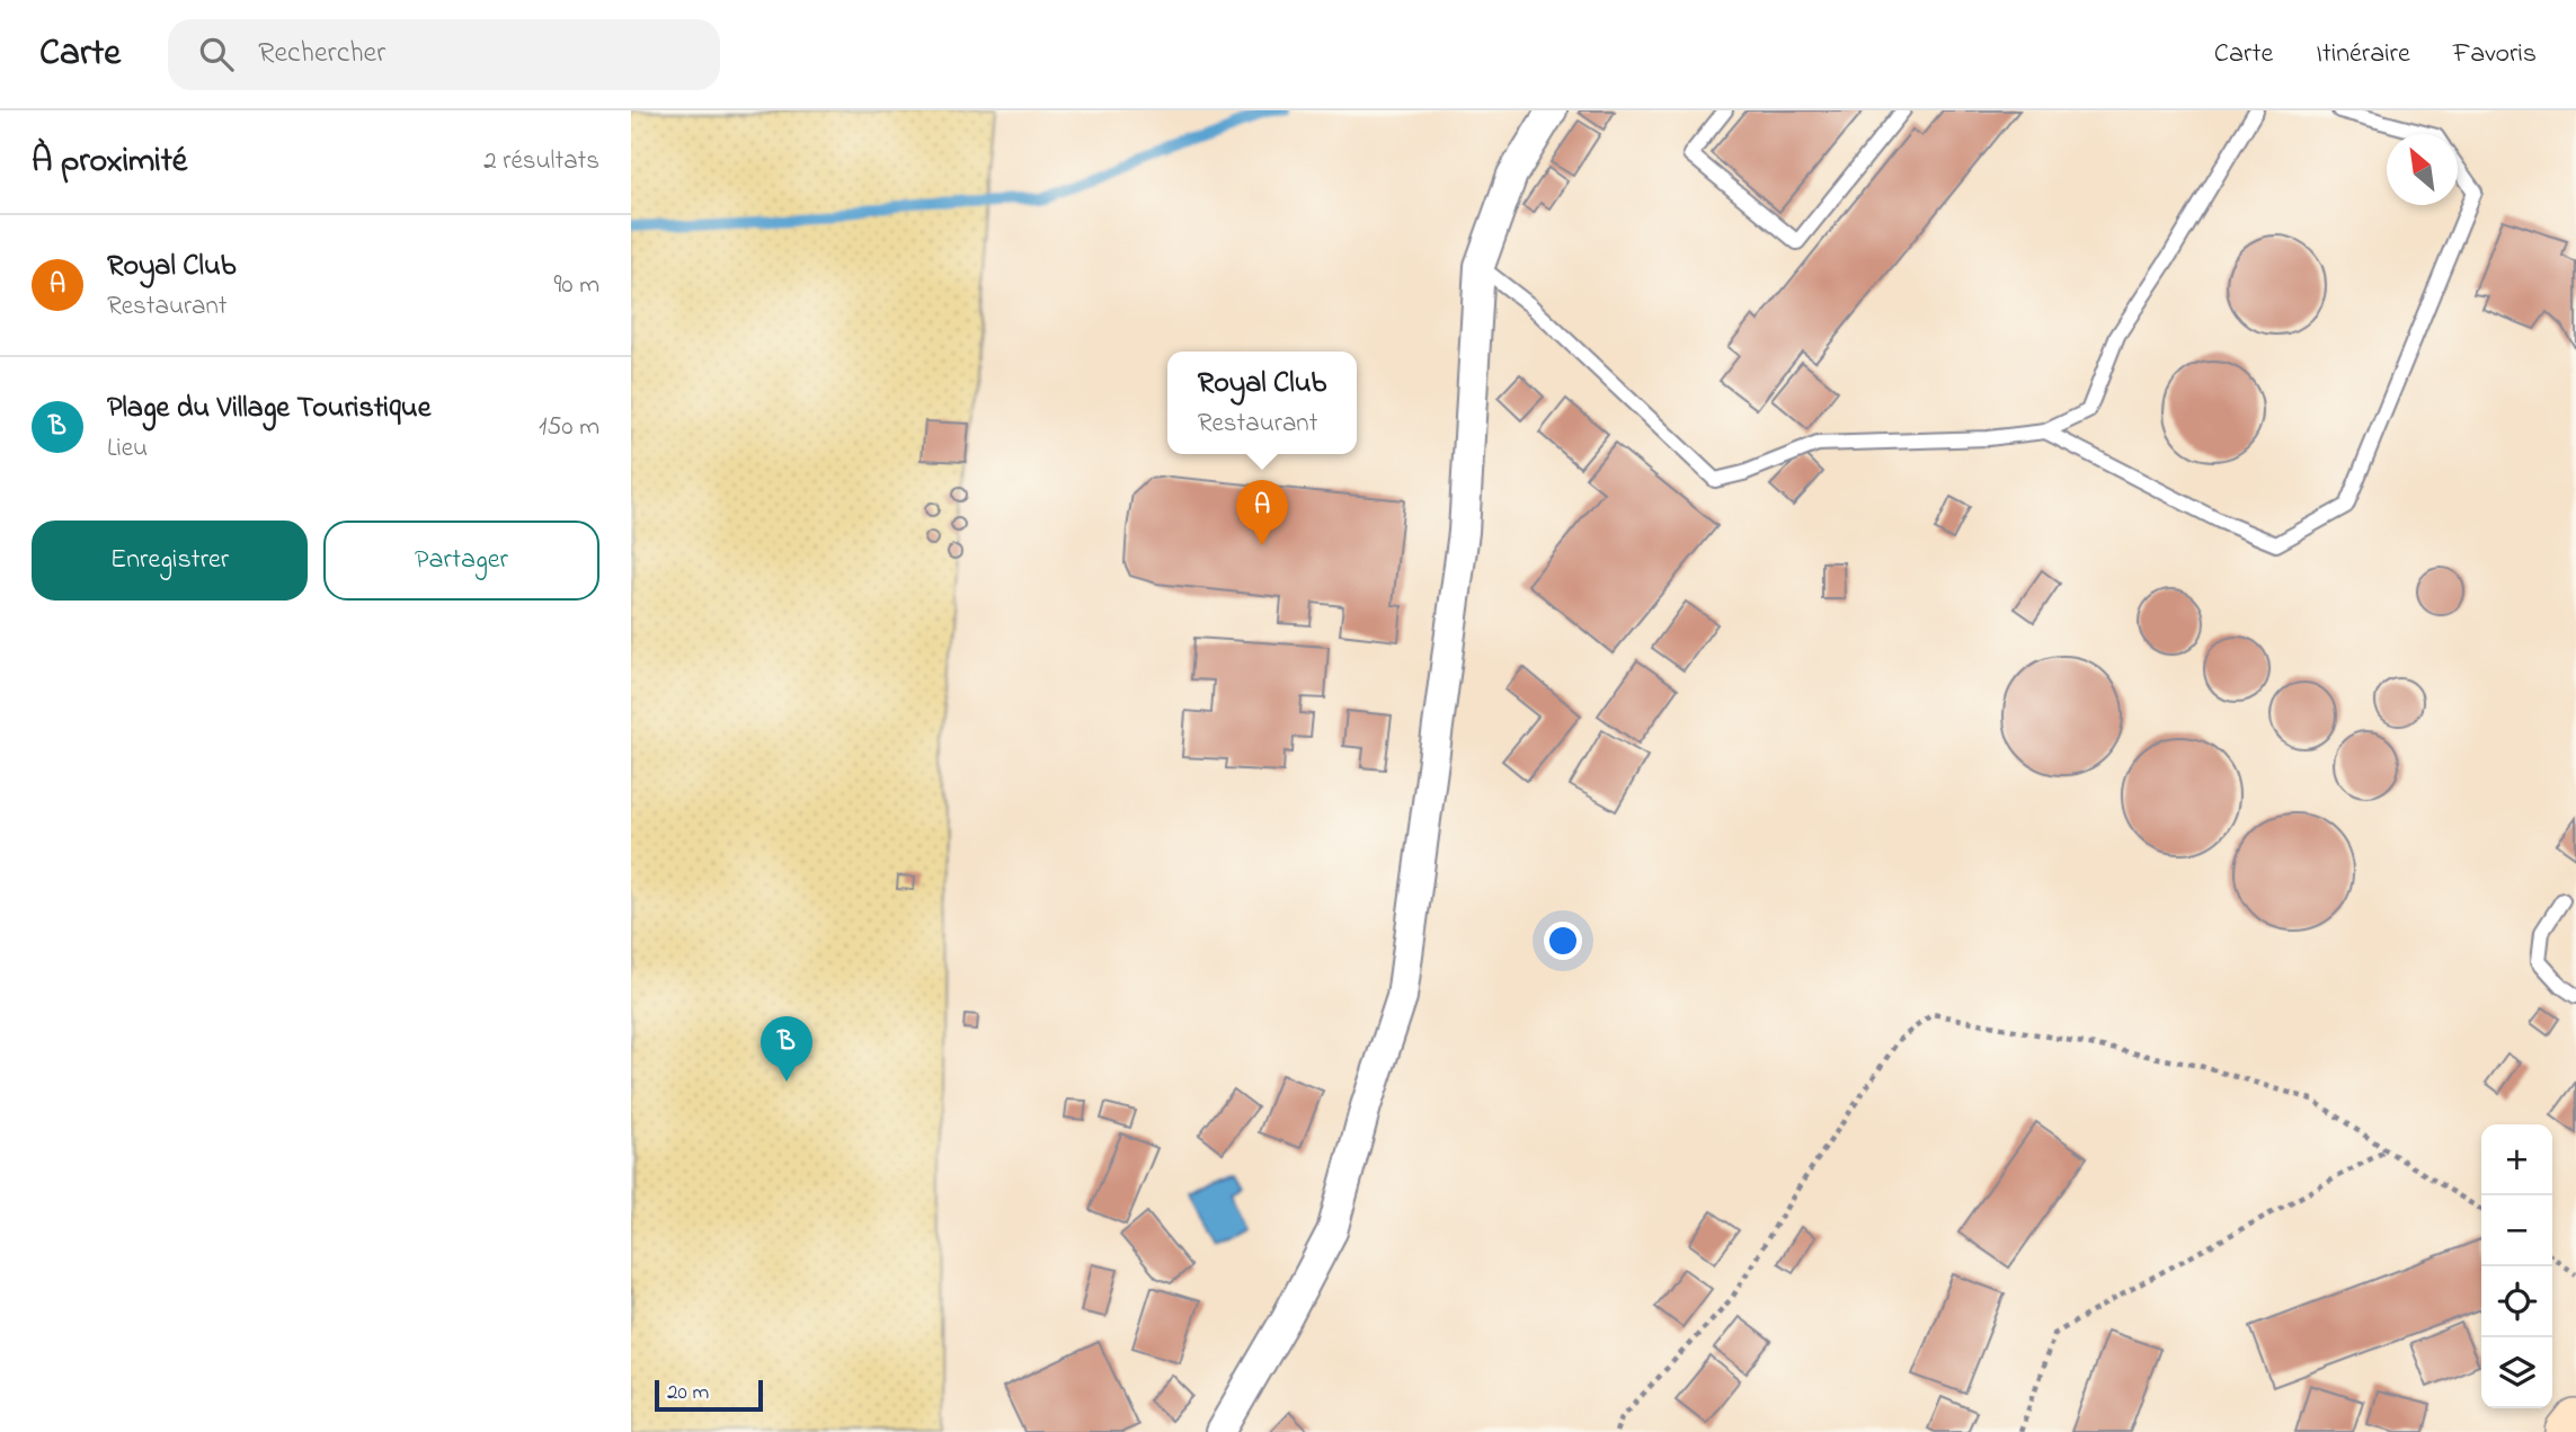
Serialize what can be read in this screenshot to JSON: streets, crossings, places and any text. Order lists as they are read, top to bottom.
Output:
{
  "scale_bar": "20 m",
  "north": "top left",
  "page": {
    "header": "Carte",
    "search": "Rechercher",
    "nav": ["Carte", "Itinéraire", "Favoris"],
    "heading": ["À proximité", "2 résultats"],
    "list": [
      {
        "mark": "A",
        "name": "Royal Club",
        "note": "Restaurant",
        "value": "90 m"
      },
      {
        "mark": "B",
        "name": "Plage du Village Touristique",
        "note": "Lieu",
        "value": "150 m"
      }
    ],
    "popup": ["Royal Club", "Restaurant"],
    "pins": ["A", "B"],
    "buttons": ["Enregistrer", "Partager"],
    "map_buttons": ["+", "−"],
    "scale": "20 m"
  }
}
